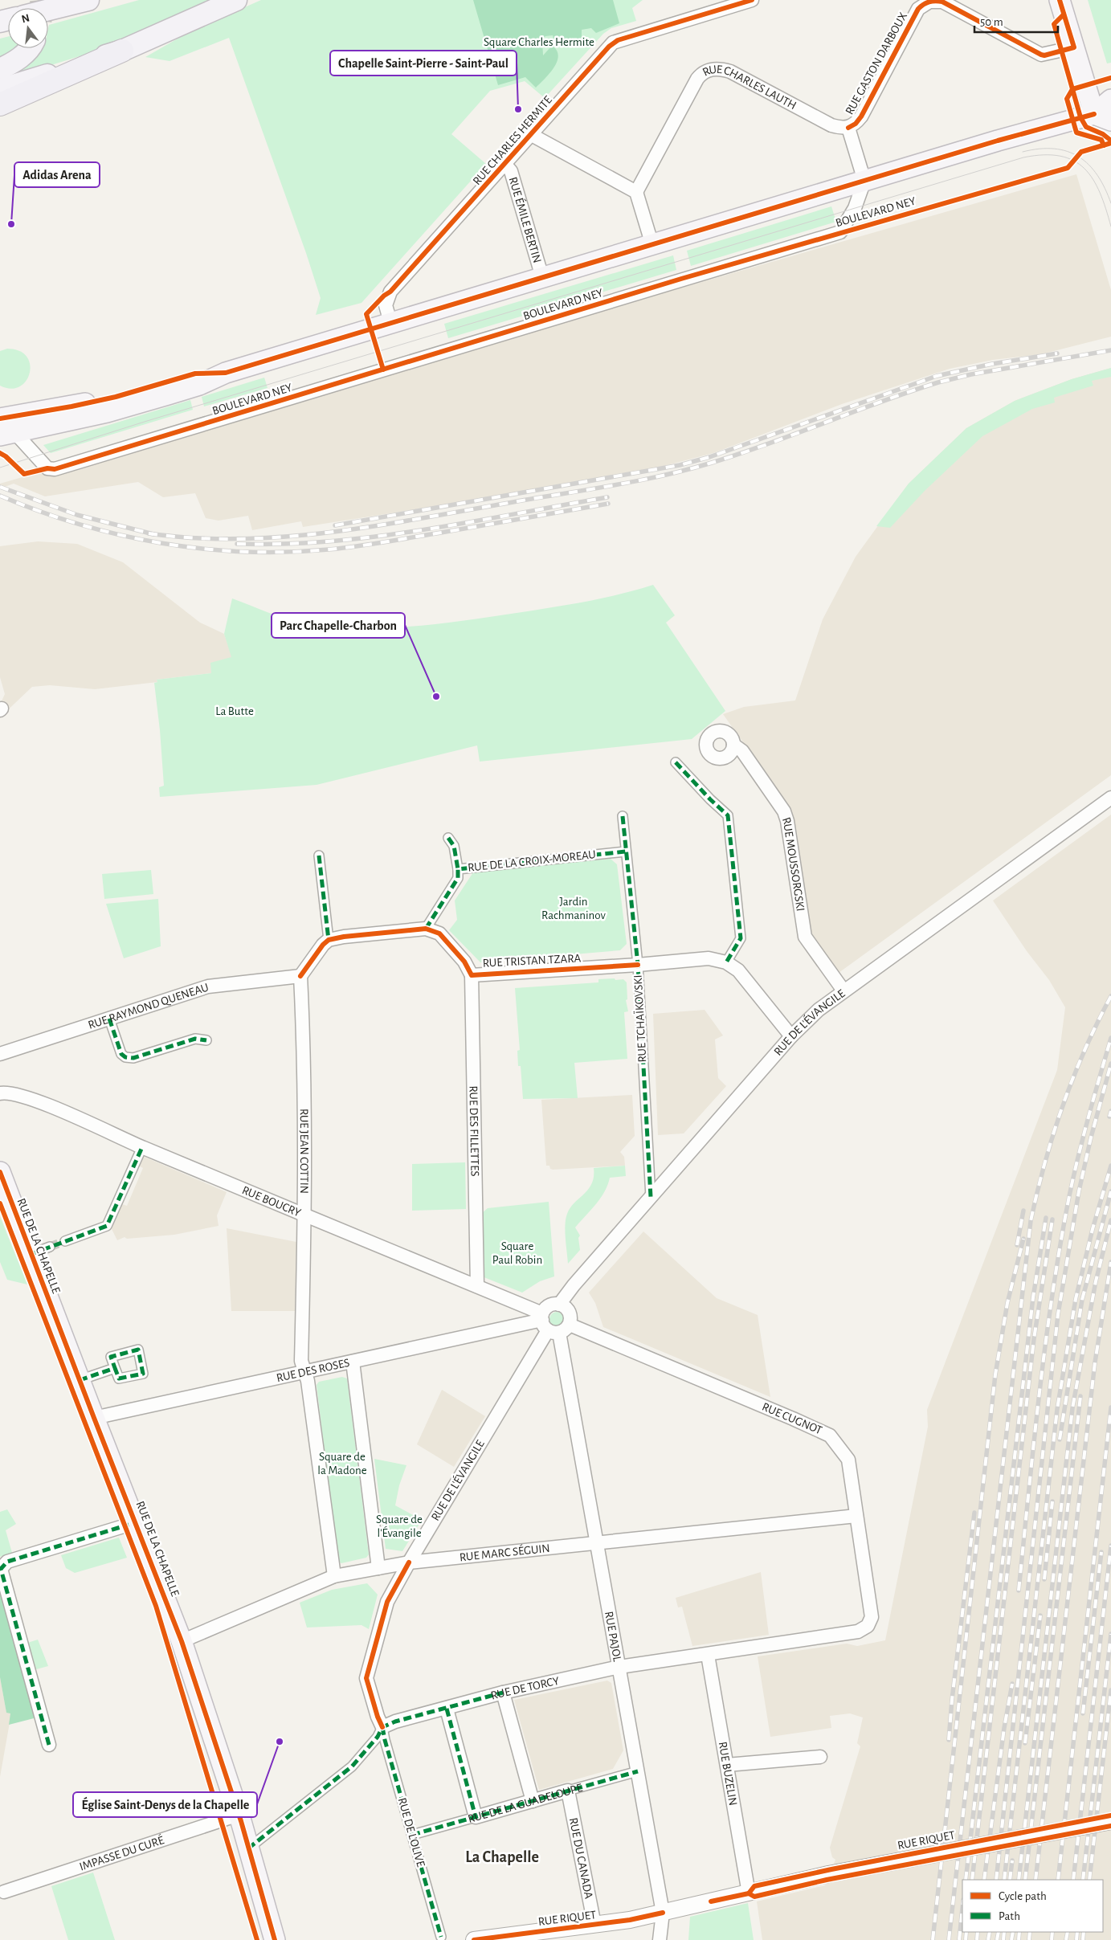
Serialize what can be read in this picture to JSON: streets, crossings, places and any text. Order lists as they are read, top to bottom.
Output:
{
  "streets": {
    "main road": ["BOULEVARD NEY", "RUE DE LA CHAPELLE"],
    "street": [
      "RUE GASTON DARBOUX",
      "RUE CHARLES LAUTH",
      "RUE CHARLES HERMITE",
      "RUE ÉMILE BERTIN",
      "RUE DE LA CROIX-MOREAU",
      "RUE MOUSSORGSKI",
      "RUE TRISTAN TZARA",
      "RUE RAYMOND QUENEAU",
      "RUE TCHAÏKOVSKI",
      "RUE DE L'ÉVANGILE",
      "RUE DES FILLETTES",
      "RUE JEAN COTTIN",
      "RUE BOUCRY",
      "RUE DES ROSES",
      "RUE CUGNOT",
      "RUE MARC SÉGUIN",
      "RUE PAJOL",
      "RUE DE TORCY",
      "RUE BUZELIN",
      "RUE DE LA GUADELOUPE",
      "RUE DE L'OLIVE",
      "RUE RIQUET",
      "IMPASSE DU CURÉ",
      "RUE DU CANADA"
    ]
  },
  "crossings": [
    ["RUE GASTON DARBOUX", "RUE CHARLES LAUTH"],
    ["RUE CHARLES HERMITE", "BOULEVARD NEY"],
    ["RUE CHARLES HERMITE", "RUE ÉMILE BERTIN"],
    ["BOULEVARD NEY", "RUE ÉMILE BERTIN"],
    ["RUE DE LA CROIX-MOREAU", "RUE TRISTAN TZARA"],
    ["RUE DE LA CROIX-MOREAU", "RUE TCHAÏKOVSKI"],
    ["RUE MOUSSORGSKI", "RUE DE L'ÉVANGILE"],
    ["RUE TRISTAN TZARA", "RUE TCHAÏKOVSKI"],
    ["RUE TRISTAN TZARA", "RUE DE L'ÉVANGILE"],
    ["RUE TRISTAN TZARA", "RUE DES FILLETTES"],
    ["RUE RAYMOND QUENEAU", "RUE JEAN COTTIN"],
    ["RUE TCHAÏKOVSKI", "RUE DE L'ÉVANGILE"],
    ["RUE DE L'ÉVANGILE", "RUE BOUCRY"],
    ["RUE DE L'ÉVANGILE", "RUE DES ROSES"],
    ["RUE DE L'ÉVANGILE", "RUE CUGNOT"],
    ["RUE DE L'ÉVANGILE", "RUE MARC SÉGUIN"],
    ["RUE DE L'ÉVANGILE", "RUE PAJOL"],
    ["RUE DE L'ÉVANGILE", "RUE DE TORCY"],
    ["RUE DE L'ÉVANGILE", "RUE DE L'OLIVE"],
    ["RUE DES FILLETTES", "RUE BOUCRY"],
    ["RUE JEAN COTTIN", "RUE BOUCRY"],
    ["RUE JEAN COTTIN", "RUE DES ROSES"],
    ["RUE JEAN COTTIN", "RUE MARC SÉGUIN"],
    ["RUE BOUCRY", "RUE DES ROSES"],
    ["RUE BOUCRY", "RUE CUGNOT"],
    ["RUE BOUCRY", "RUE PAJOL"],
    ["RUE DE LA CHAPELLE", "RUE DES ROSES"],
    ["RUE DE LA CHAPELLE", "RUE MARC SÉGUIN"],
    ["RUE DE LA CHAPELLE", "IMPASSE DU CURÉ"],
    ["RUE DES ROSES", "RUE CUGNOT"],
    ["RUE DES ROSES", "RUE PAJOL"],
    ["RUE CUGNOT", "RUE MARC SÉGUIN"],
    ["RUE CUGNOT", "RUE PAJOL"],
    ["RUE CUGNOT", "RUE DE TORCY"],
    ["RUE MARC SÉGUIN", "RUE PAJOL"],
    ["RUE PAJOL", "RUE DE TORCY"],
    ["RUE PAJOL", "RUE DE LA GUADELOUPE"],
    ["RUE PAJOL", "RUE RIQUET"],
    ["RUE DE TORCY", "RUE BUZELIN"],
    ["RUE DE TORCY", "RUE DE L'OLIVE"],
    ["RUE BUZELIN", "RUE RIQUET"],
    ["RUE DE LA GUADELOUPE", "RUE DE L'OLIVE"],
    ["RUE DE LA GUADELOUPE", "RUE DU CANADA"],
    ["RUE RIQUET", "RUE DU CANADA"]
  ],
  "districts": ["La Chapelle"],
  "parks": [
    "Square Charles Hermite",
    "La Butte",
    "Jardin Rachmaninov",
    "Square Paul Robin",
    "Square de la Madone",
    "Square de l'Évangile"
  ],
  "places": [
    "Chapelle Saint-Pierre - Saint-Paul",
    "Adidas Arena",
    "Parc Chapelle-Charbon",
    "Église Saint-Denys de la Chapelle"
  ],
  "legend": ["Cycle path", "Path"],
  "scale_bar": "50 m",
  "north": "top"
}
